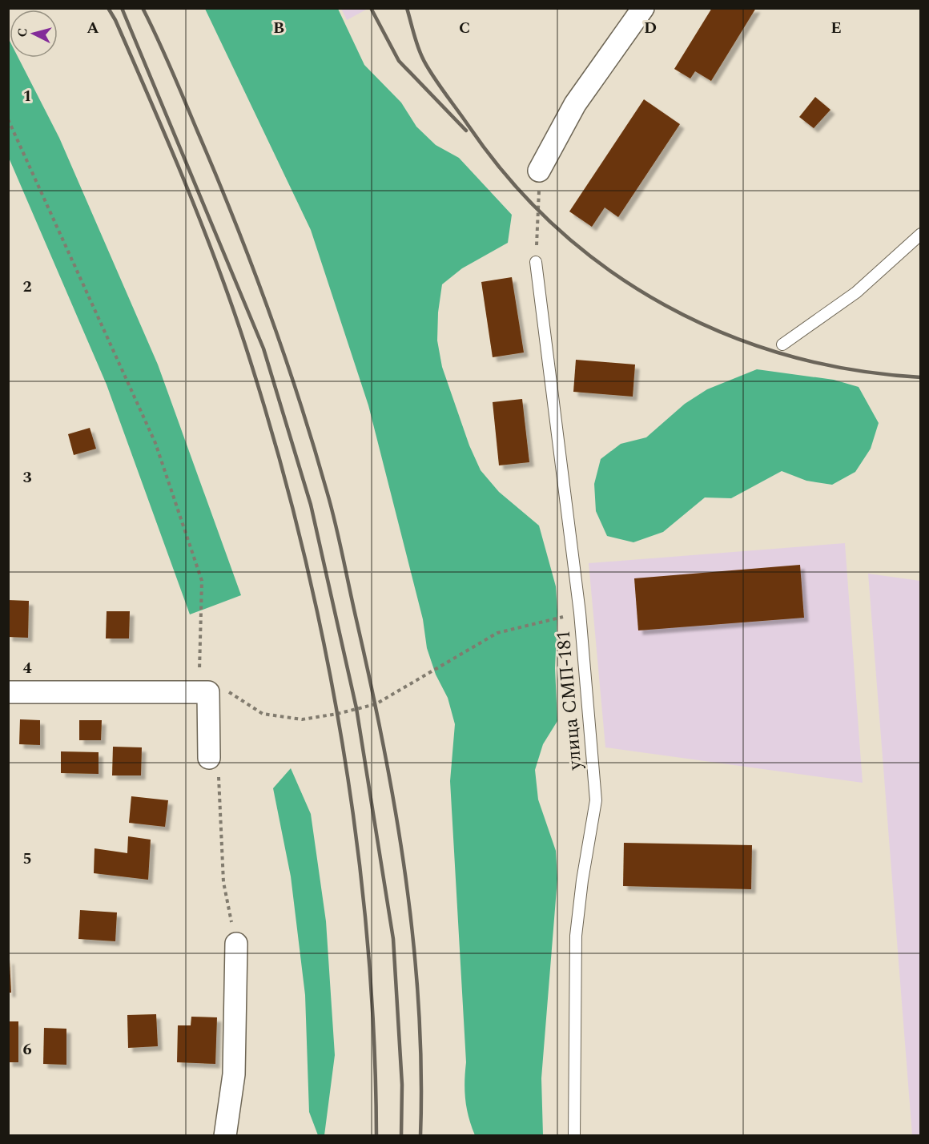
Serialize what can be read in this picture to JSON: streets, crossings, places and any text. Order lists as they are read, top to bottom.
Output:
{
  "streets": {
    "lane": ["улица СМП-181"]
  },
  "north": "left",
  "grid": {
    "columns": [
      "A",
      "B",
      "C",
      "D",
      "E"
    ],
    "rows": [
      "1",
      "2",
      "3",
      "4",
      "5",
      "6"
    ]
  }
}
